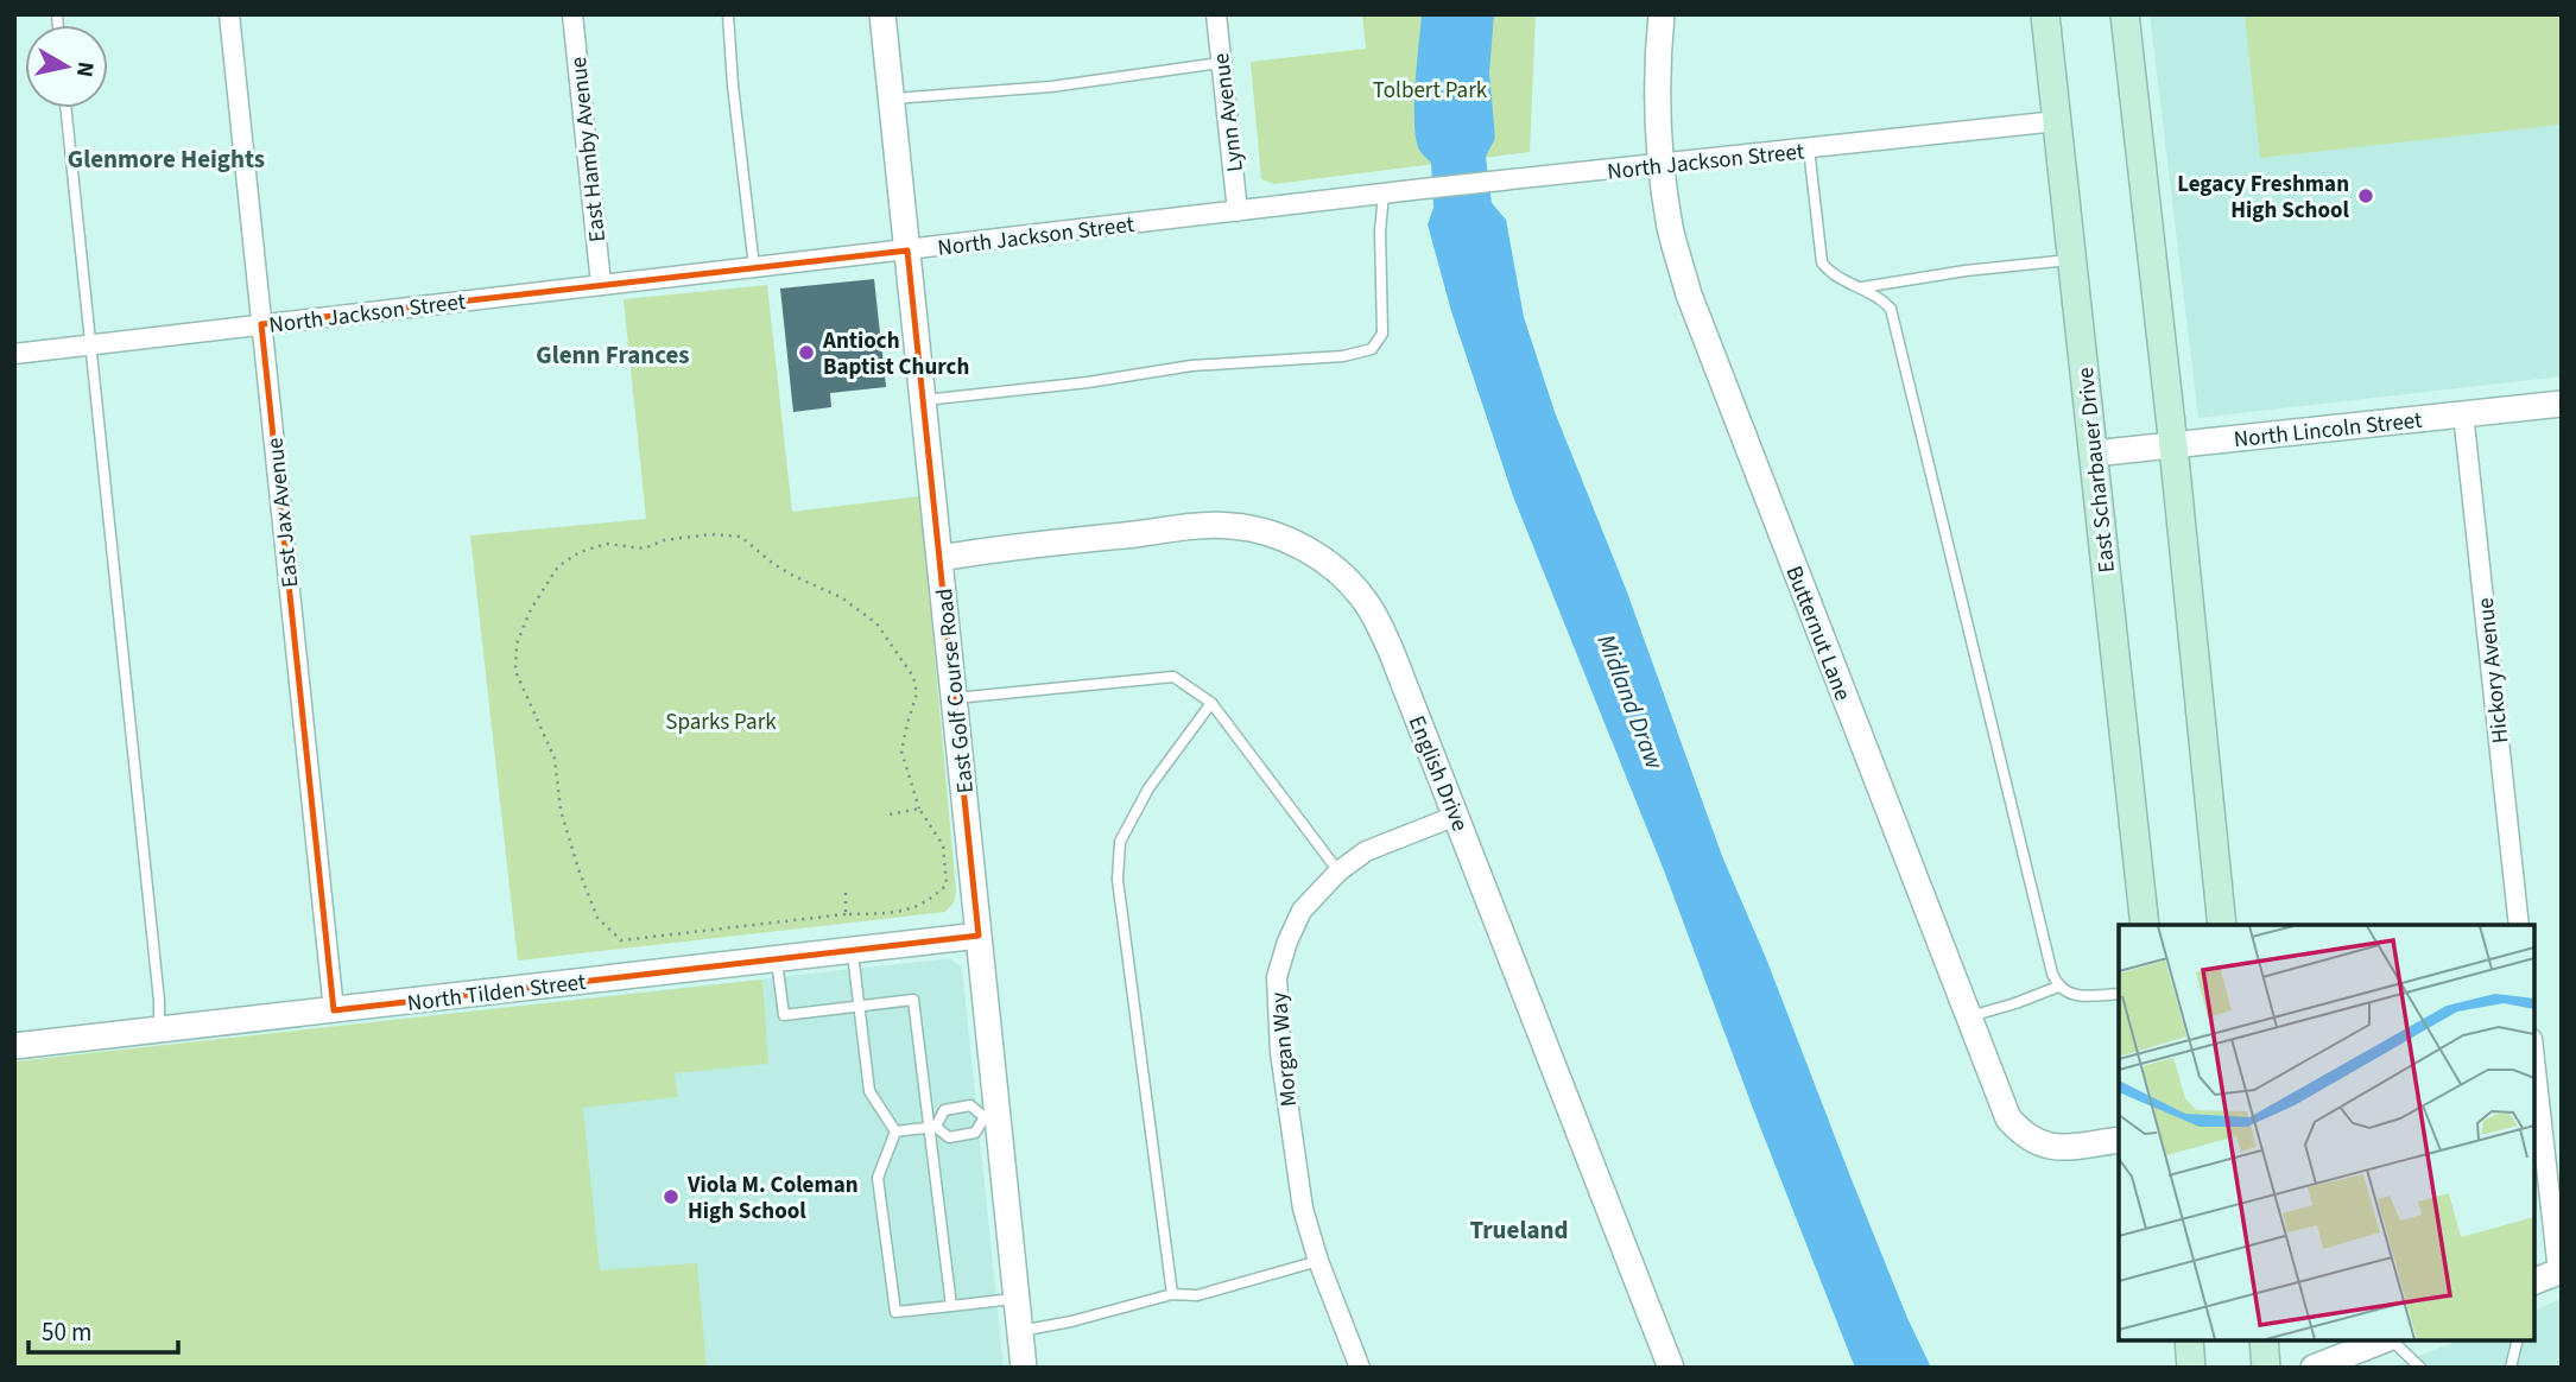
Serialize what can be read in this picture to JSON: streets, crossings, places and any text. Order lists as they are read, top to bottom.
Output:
{
  "streets": {
    "main road": ["East Scharbauer Drive"],
    "street": [
      "Lynn Avenue",
      "East Hamby Avenue",
      "North Jackson Street",
      "North Lincoln Street",
      "East Jax Avenue",
      "Butternut Lane",
      "Hickory Avenue",
      "East Golf Course Road",
      "English Drive",
      "North Tilden Street",
      "Morgan Way"
    ]
  },
  "crossings": [
    ["Lynn Avenue", "North Jackson Street"],
    ["East Hamby Avenue", "North Jackson Street"],
    ["North Jackson Street", "East Scharbauer Drive"],
    ["North Jackson Street", "East Jax Avenue"],
    ["North Jackson Street", "Butternut Lane"],
    ["North Jackson Street", "East Golf Course Road"],
    ["North Lincoln Street", "East Scharbauer Drive"],
    ["North Lincoln Street", "Hickory Avenue"],
    ["East Jax Avenue", "North Tilden Street"],
    ["East Golf Course Road", "English Drive"],
    ["East Golf Course Road", "North Tilden Street"],
    ["English Drive", "Morgan Way"]
  ],
  "districts": ["Glenmore Heights", "Glenn Frances", "Trueland"],
  "water": ["Midland Draw"],
  "parks": ["Tolbert Park", "Sparks Park"],
  "places": ["Legacy Freshman High School", "Antioch Baptist Church", "Viola M. Coleman High School"],
  "scale_bar": "50 m",
  "north": "right"
}
